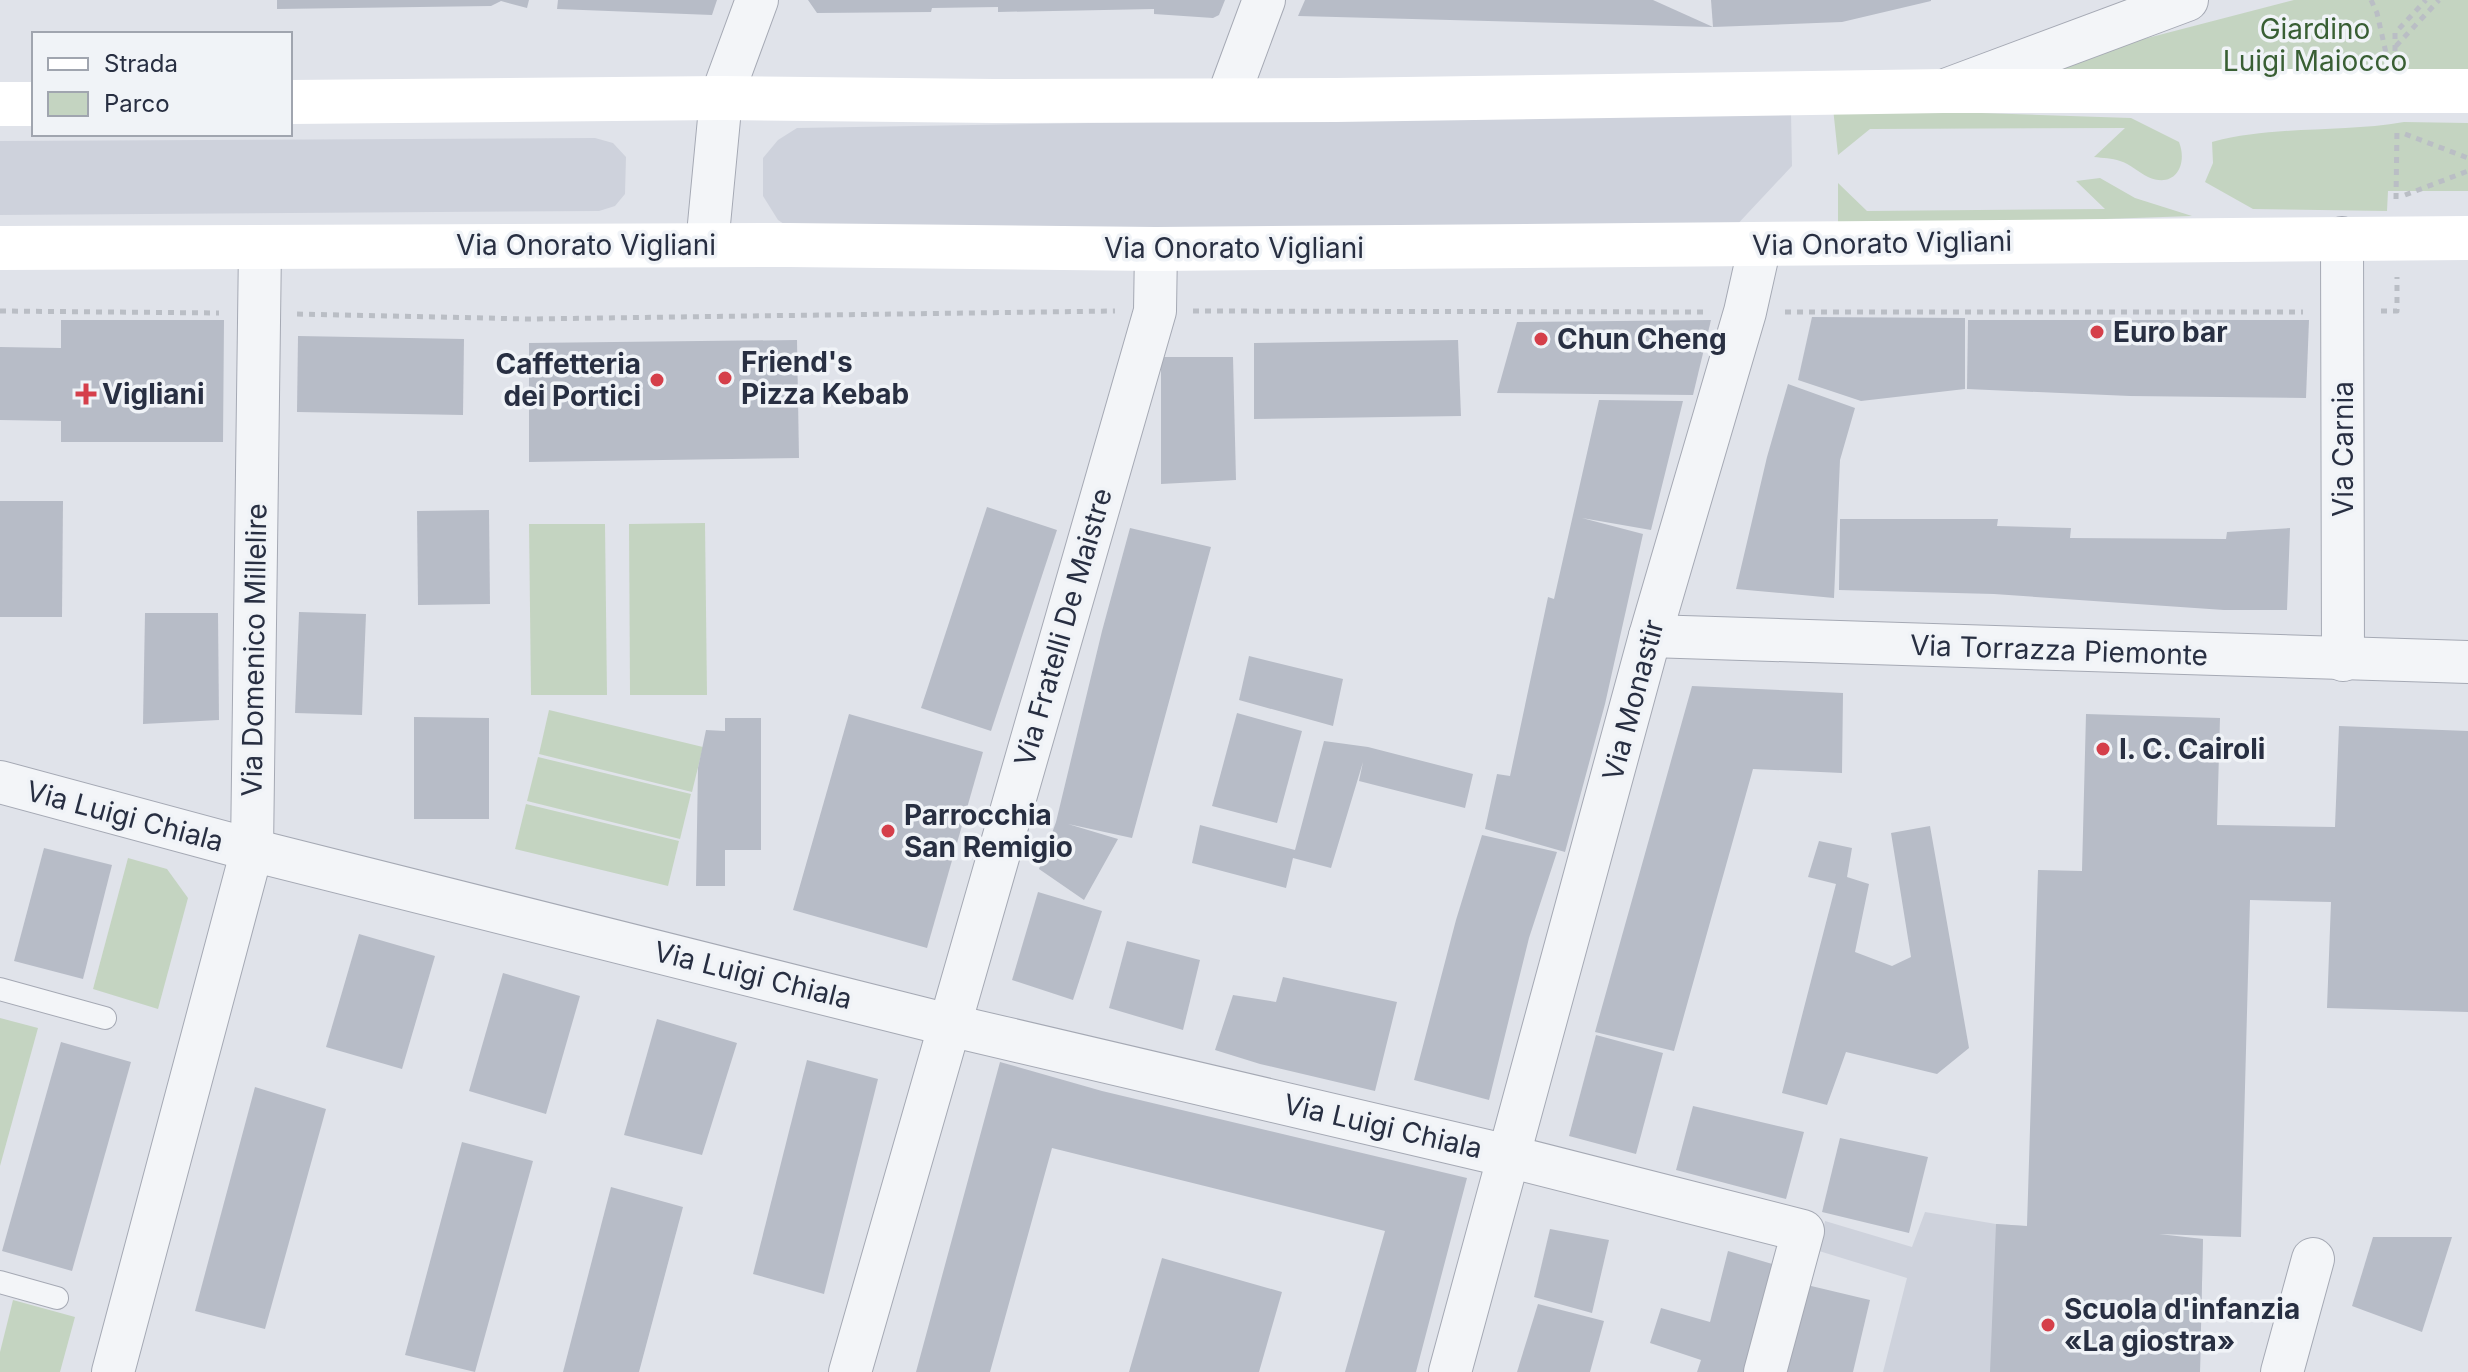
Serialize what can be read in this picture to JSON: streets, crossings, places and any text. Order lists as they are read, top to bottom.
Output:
{
  "streets": {
    "main road": ["Via Onorato Vigliani"],
    "street": [
      "Via Carnia",
      "Via Fratelli De Maistre",
      "Via Domenico Millelire",
      "Via Torrazza Piemonte",
      "Via Monastir",
      "Via Luigi Chiala"
    ]
  },
  "crossings": [
    ["Via Onorato Vigliani", "Via Carnia"],
    ["Via Onorato Vigliani", "Via Fratelli De Maistre"],
    ["Via Onorato Vigliani", "Via Domenico Millelire"],
    ["Via Onorato Vigliani", "Via Monastir"],
    ["Via Carnia", "Via Torrazza Piemonte"],
    ["Via Fratelli De Maistre", "Via Luigi Chiala"],
    ["Via Domenico Millelire", "Via Luigi Chiala"],
    ["Via Torrazza Piemonte", "Via Monastir"],
    ["Via Monastir", "Via Luigi Chiala"]
  ],
  "parks": ["Giardino Luigi Maiocco"],
  "places": {
    "other": [
      "Euro bar",
      "Chun Cheng",
      "Friend's Pizza Kebab",
      "Caffetteria dei Portici",
      "I. C. Cairoli",
      "Parrocchia San Remigio",
      "Scuola d'infanzia «La giostra»"
    ],
    "health": ["Vigliani"]
  },
  "legend": ["Strada", "Parco"]
}
